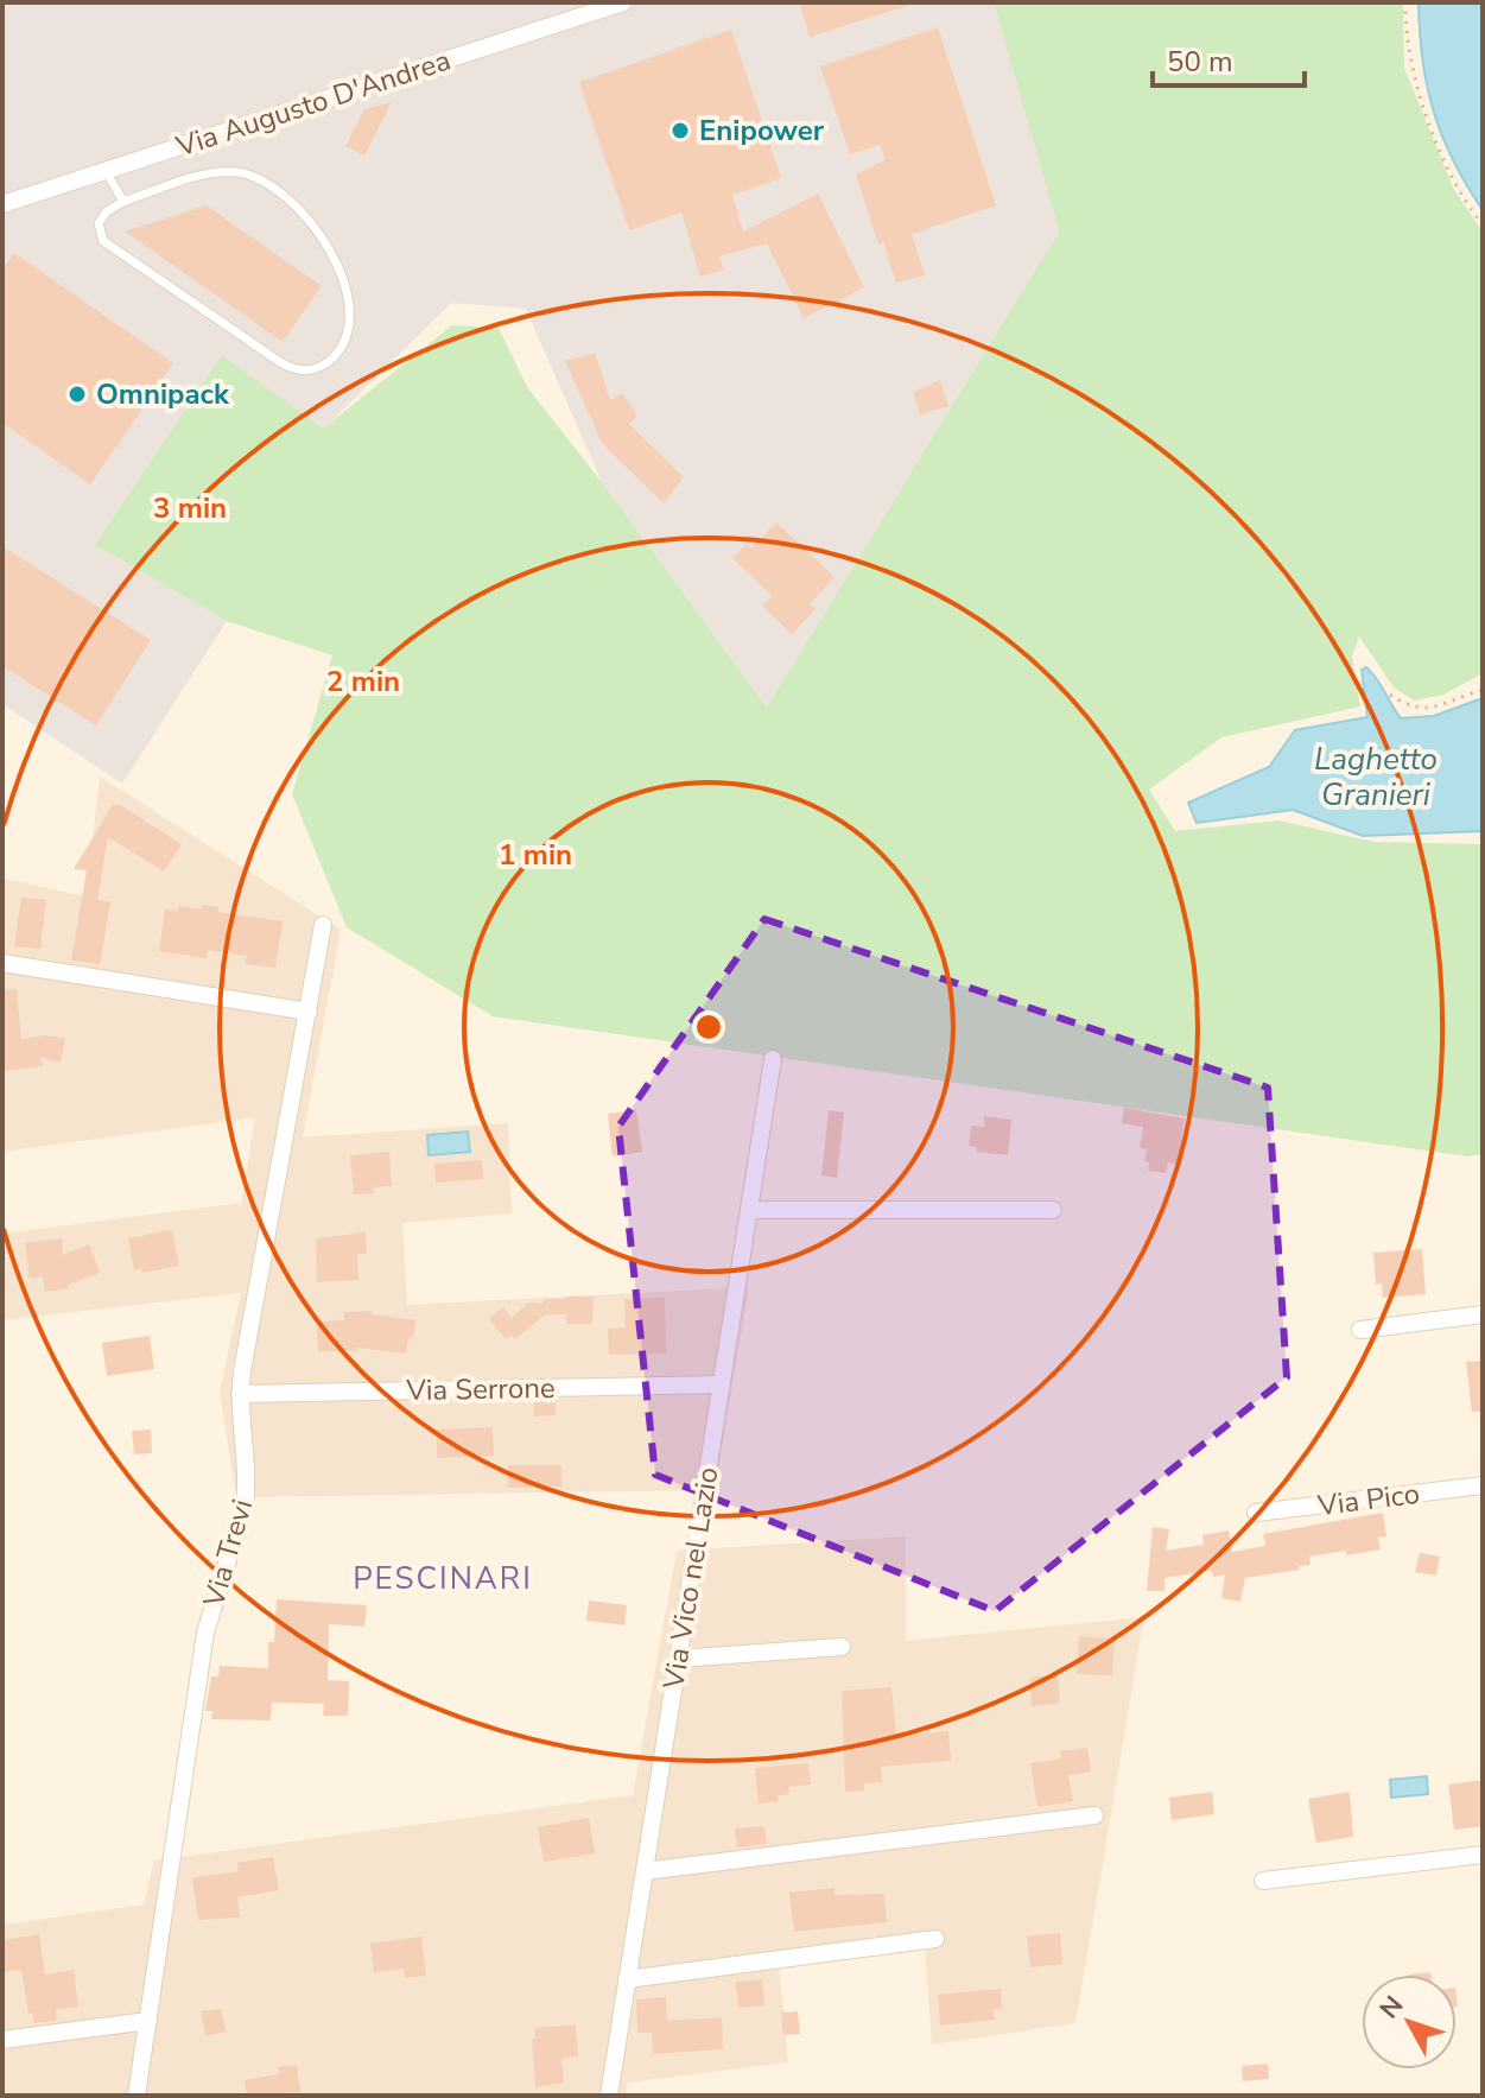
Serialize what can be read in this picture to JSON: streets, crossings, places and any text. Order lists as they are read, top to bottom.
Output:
{
  "streets": {
    "street": [
      "Via Augusto D'Andrea",
      "Via Serrone",
      "Via Pico",
      "Via Trevi",
      "Via Vico nel Lazio"
    ]
  },
  "crossings": [
    ["Via Serrone", "Via Trevi"],
    ["Via Serrone", "Via Vico nel Lazio"]
  ],
  "districts": ["PESCINARI"],
  "water": ["Laghetto Granieri"],
  "places": ["Enipower", "Omnipack"],
  "scale_bar": "50 m",
  "north": "top left",
  "rings": ["3 min", "2 min", "1 min"]
}
